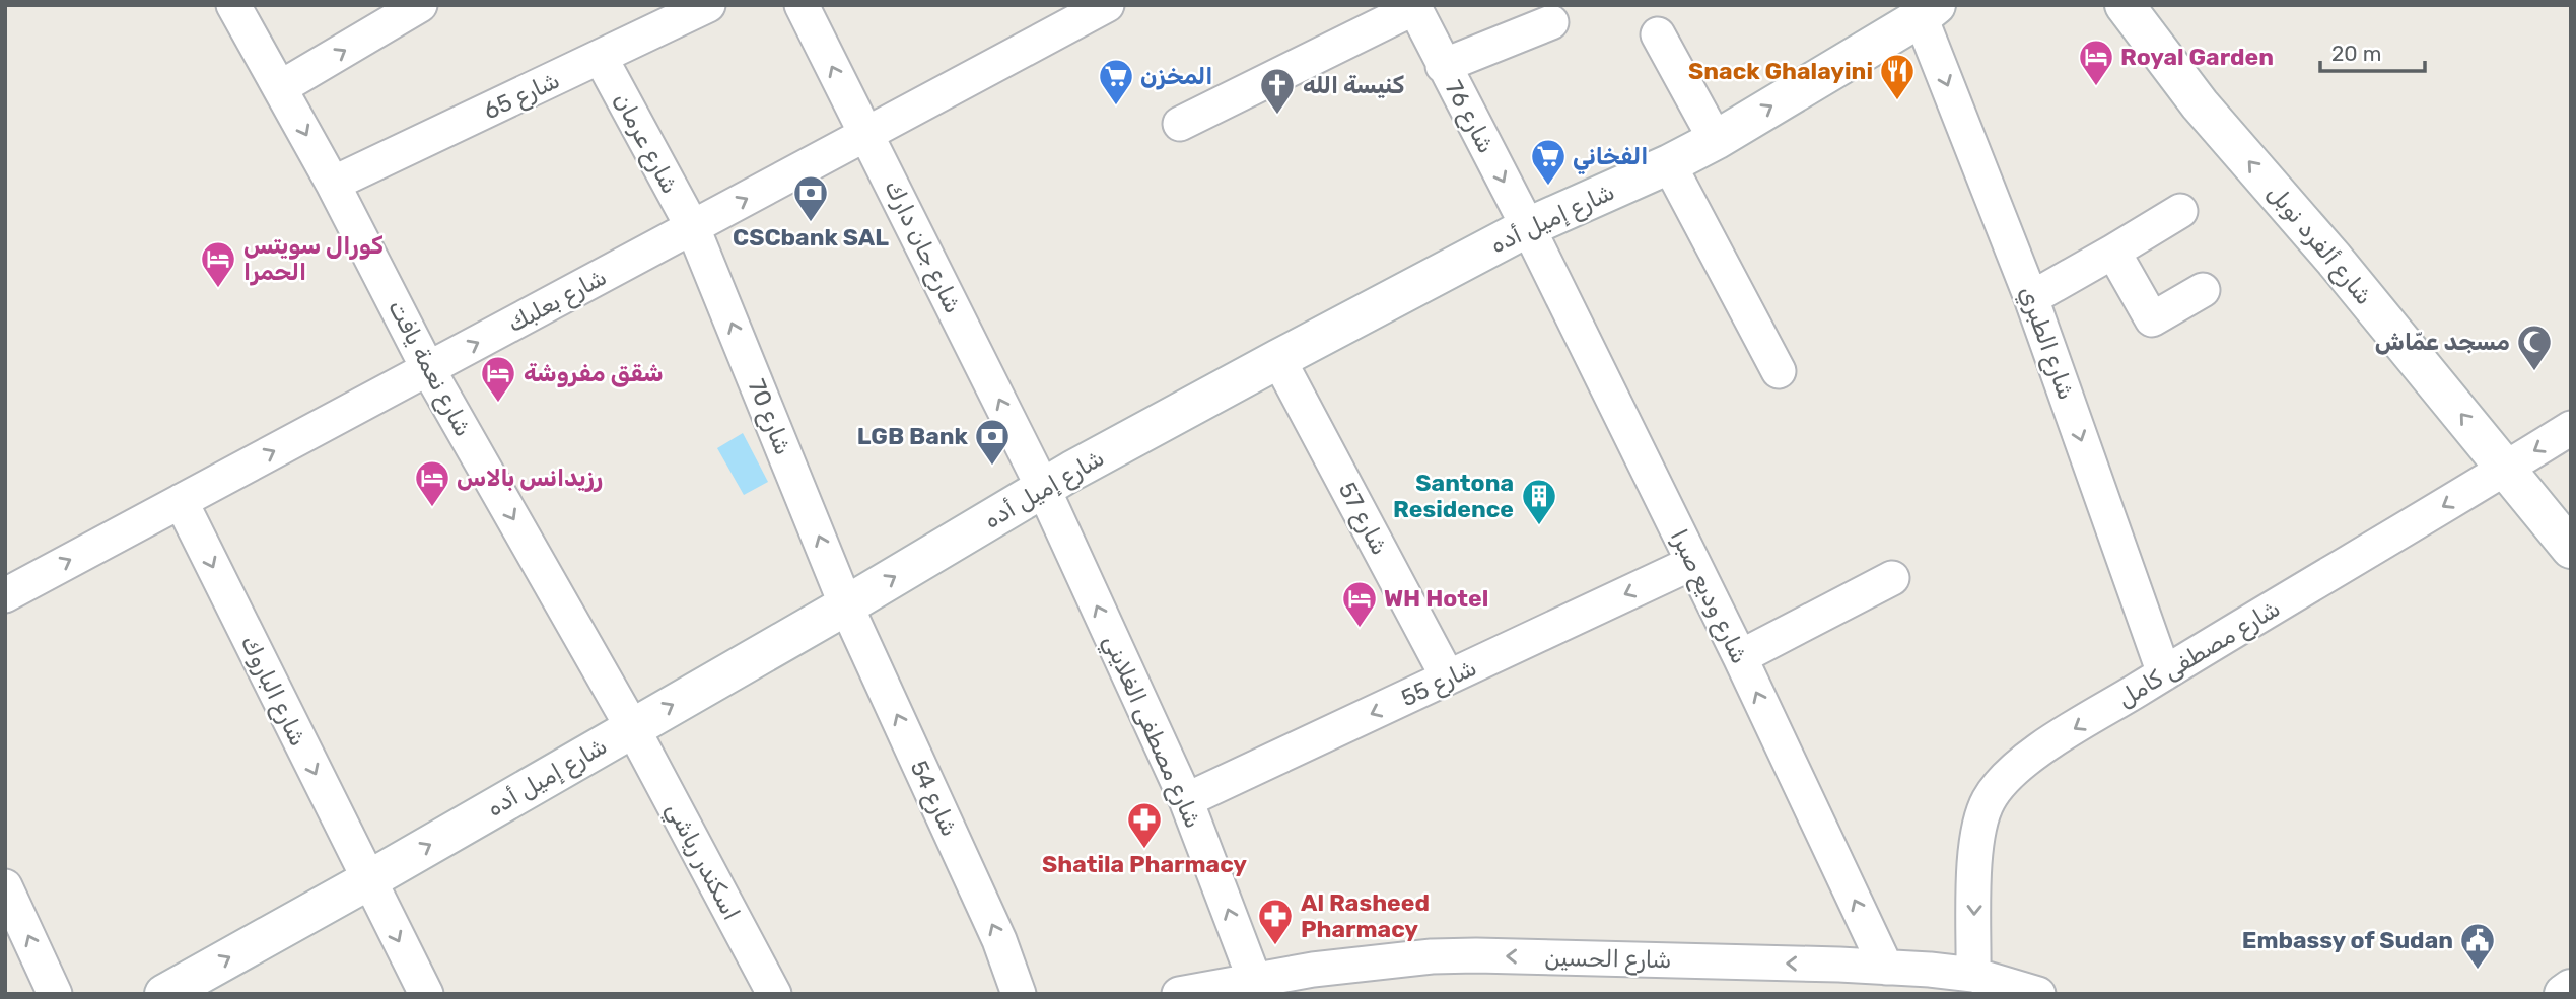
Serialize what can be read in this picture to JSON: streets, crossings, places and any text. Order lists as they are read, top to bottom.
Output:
{
  "streets": {
    "main road": ["شارع إميل أده", "شارع ألفرد نوبل"],
    "street": [
      "شارع 65",
      "شارع 76",
      "شارع عرمان",
      "شارع جان دارك",
      "شارع بعلبك",
      "شارع الطبري",
      "شارع نعمة يافت",
      "شارع 70",
      "شارع 57",
      "شارع وديع صبرا",
      "شارع مصطفى كامل",
      "شارع 55",
      "شارع الباروك",
      "شارع مصطفى الغلايني",
      "شارع 54",
      "اسكندر رياشي",
      "شارع الحسين"
    ]
  },
  "crossings": [
    ["شارع 65", "شارع عرمان"],
    ["شارع 65", "شارع نعمة يافت"],
    ["شارع 76", "شارع إميل أده"],
    ["شارع 76", "شارع وديع صبرا"],
    ["شارع عرمان", "شارع بعلبك"],
    ["شارع عرمان", "شارع 70"],
    ["شارع إميل أده", "شارع جان دارك"],
    ["شارع إميل أده", "شارع الطبري"],
    ["شارع إميل أده", "شارع نعمة يافت"],
    ["شارع إميل أده", "شارع 70"],
    ["شارع إميل أده", "شارع 57"],
    ["شارع إميل أده", "شارع وديع صبرا"],
    ["شارع إميل أده", "شارع الباروك"],
    ["شارع إميل أده", "شارع مصطفى الغلايني"],
    ["شارع إميل أده", "شارع 54"],
    ["شارع إميل أده", "اسكندر رياشي"],
    ["شارع ألفرد نوبل", "شارع مصطفى كامل"],
    ["شارع جان دارك", "شارع بعلبك"],
    ["شارع جان دارك", "شارع مصطفى الغلايني"],
    ["شارع بعلبك", "شارع نعمة يافت"],
    ["شارع بعلبك", "شارع 70"],
    ["شارع بعلبك", "شارع الباروك"],
    ["شارع الطبري", "شارع مصطفى كامل"],
    ["شارع نعمة يافت", "اسكندر رياشي"],
    ["شارع 70", "شارع 54"],
    ["شارع 57", "شارع 55"],
    ["شارع وديع صبرا", "شارع 55"],
    ["شارع وديع صبرا", "شارع الحسين"],
    ["شارع مصطفى كامل", "شارع الحسين"],
    ["شارع 55", "شارع مصطفى الغلايني"],
    ["شارع مصطفى الغلايني", "شارع الحسين"]
  ],
  "one_way": [
    "شارع إميل أده",
    "شارع ألفرد نوبل",
    "شارع جان دارك",
    "شارع بعلبك",
    "شارع نعمة يافت",
    "شارع 70",
    "شارع وديع صبرا",
    "شارع مصطفى كامل",
    "شارع 55",
    "شارع الباروك",
    "شارع مصطفى الغلايني",
    "شارع 54",
    "شارع الحسين"
  ],
  "places": {
    "hotel": [
      "Royal Garden",
      "كورال سويتس الحمرا",
      "شقق مفروشة",
      "رزيدانس بالاس",
      "WH Hotel"
    ],
    "restaurant": ["Snack Ghalayini"],
    "supermarket": ["المخزن", "الفخاني"],
    "church": ["كنيسة الله"],
    "bank": ["CSCbank SAL", "LGB Bank"],
    "mosque": ["مسجد عمّاش"],
    "building": ["Santona Residence"],
    "pharmacy": ["Shatila Pharmacy", "Al Rasheed Pharmacy"],
    "public building": ["Embassy of Sudan"]
  },
  "scale_bar": "20 m"
}
